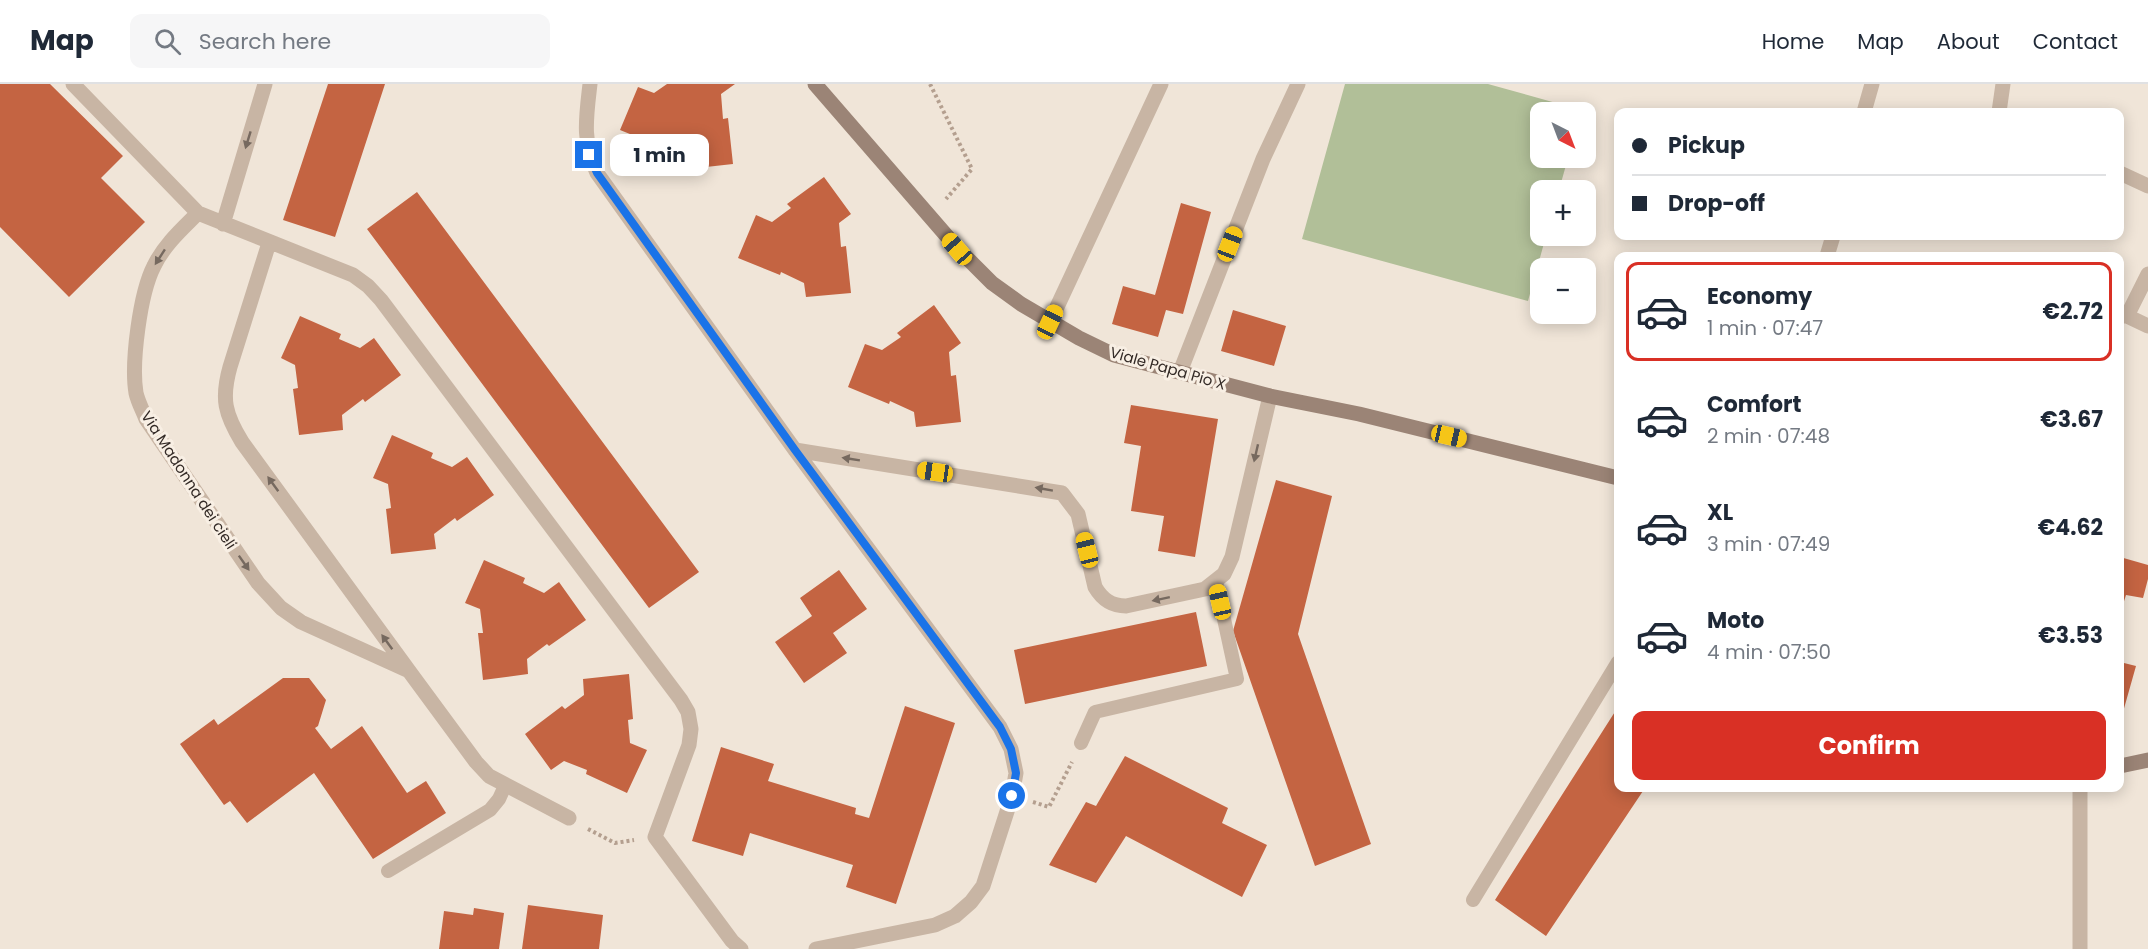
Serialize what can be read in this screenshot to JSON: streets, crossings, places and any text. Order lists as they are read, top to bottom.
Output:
{
  "streets": {
    "street": ["Viale Papa Pio X", "Via Madonna dei cieli"]
  },
  "north": "bottom right",
  "page": {
    "header": "Map",
    "search": "Search here",
    "nav": [
      "Home",
      "Map",
      "About",
      "Contact"
    ],
    "map_buttons": ["+", "−"],
    "banner": ["Pickup", "Drop-off"],
    "bubble": "1 min",
    "list": [
      {
        "name": "Economy",
        "note": "1 min · 07:47",
        "value": "€2.72"
      },
      {
        "name": "Comfort",
        "note": "2 min · 07:48",
        "value": "€3.67"
      },
      {
        "name": "XL",
        "note": "3 min · 07:49",
        "value": "€4.62"
      },
      {
        "name": "Moto",
        "note": "4 min · 07:50",
        "value": "€3.53"
      }
    ],
    "buttons": "Confirm"
  }
}
